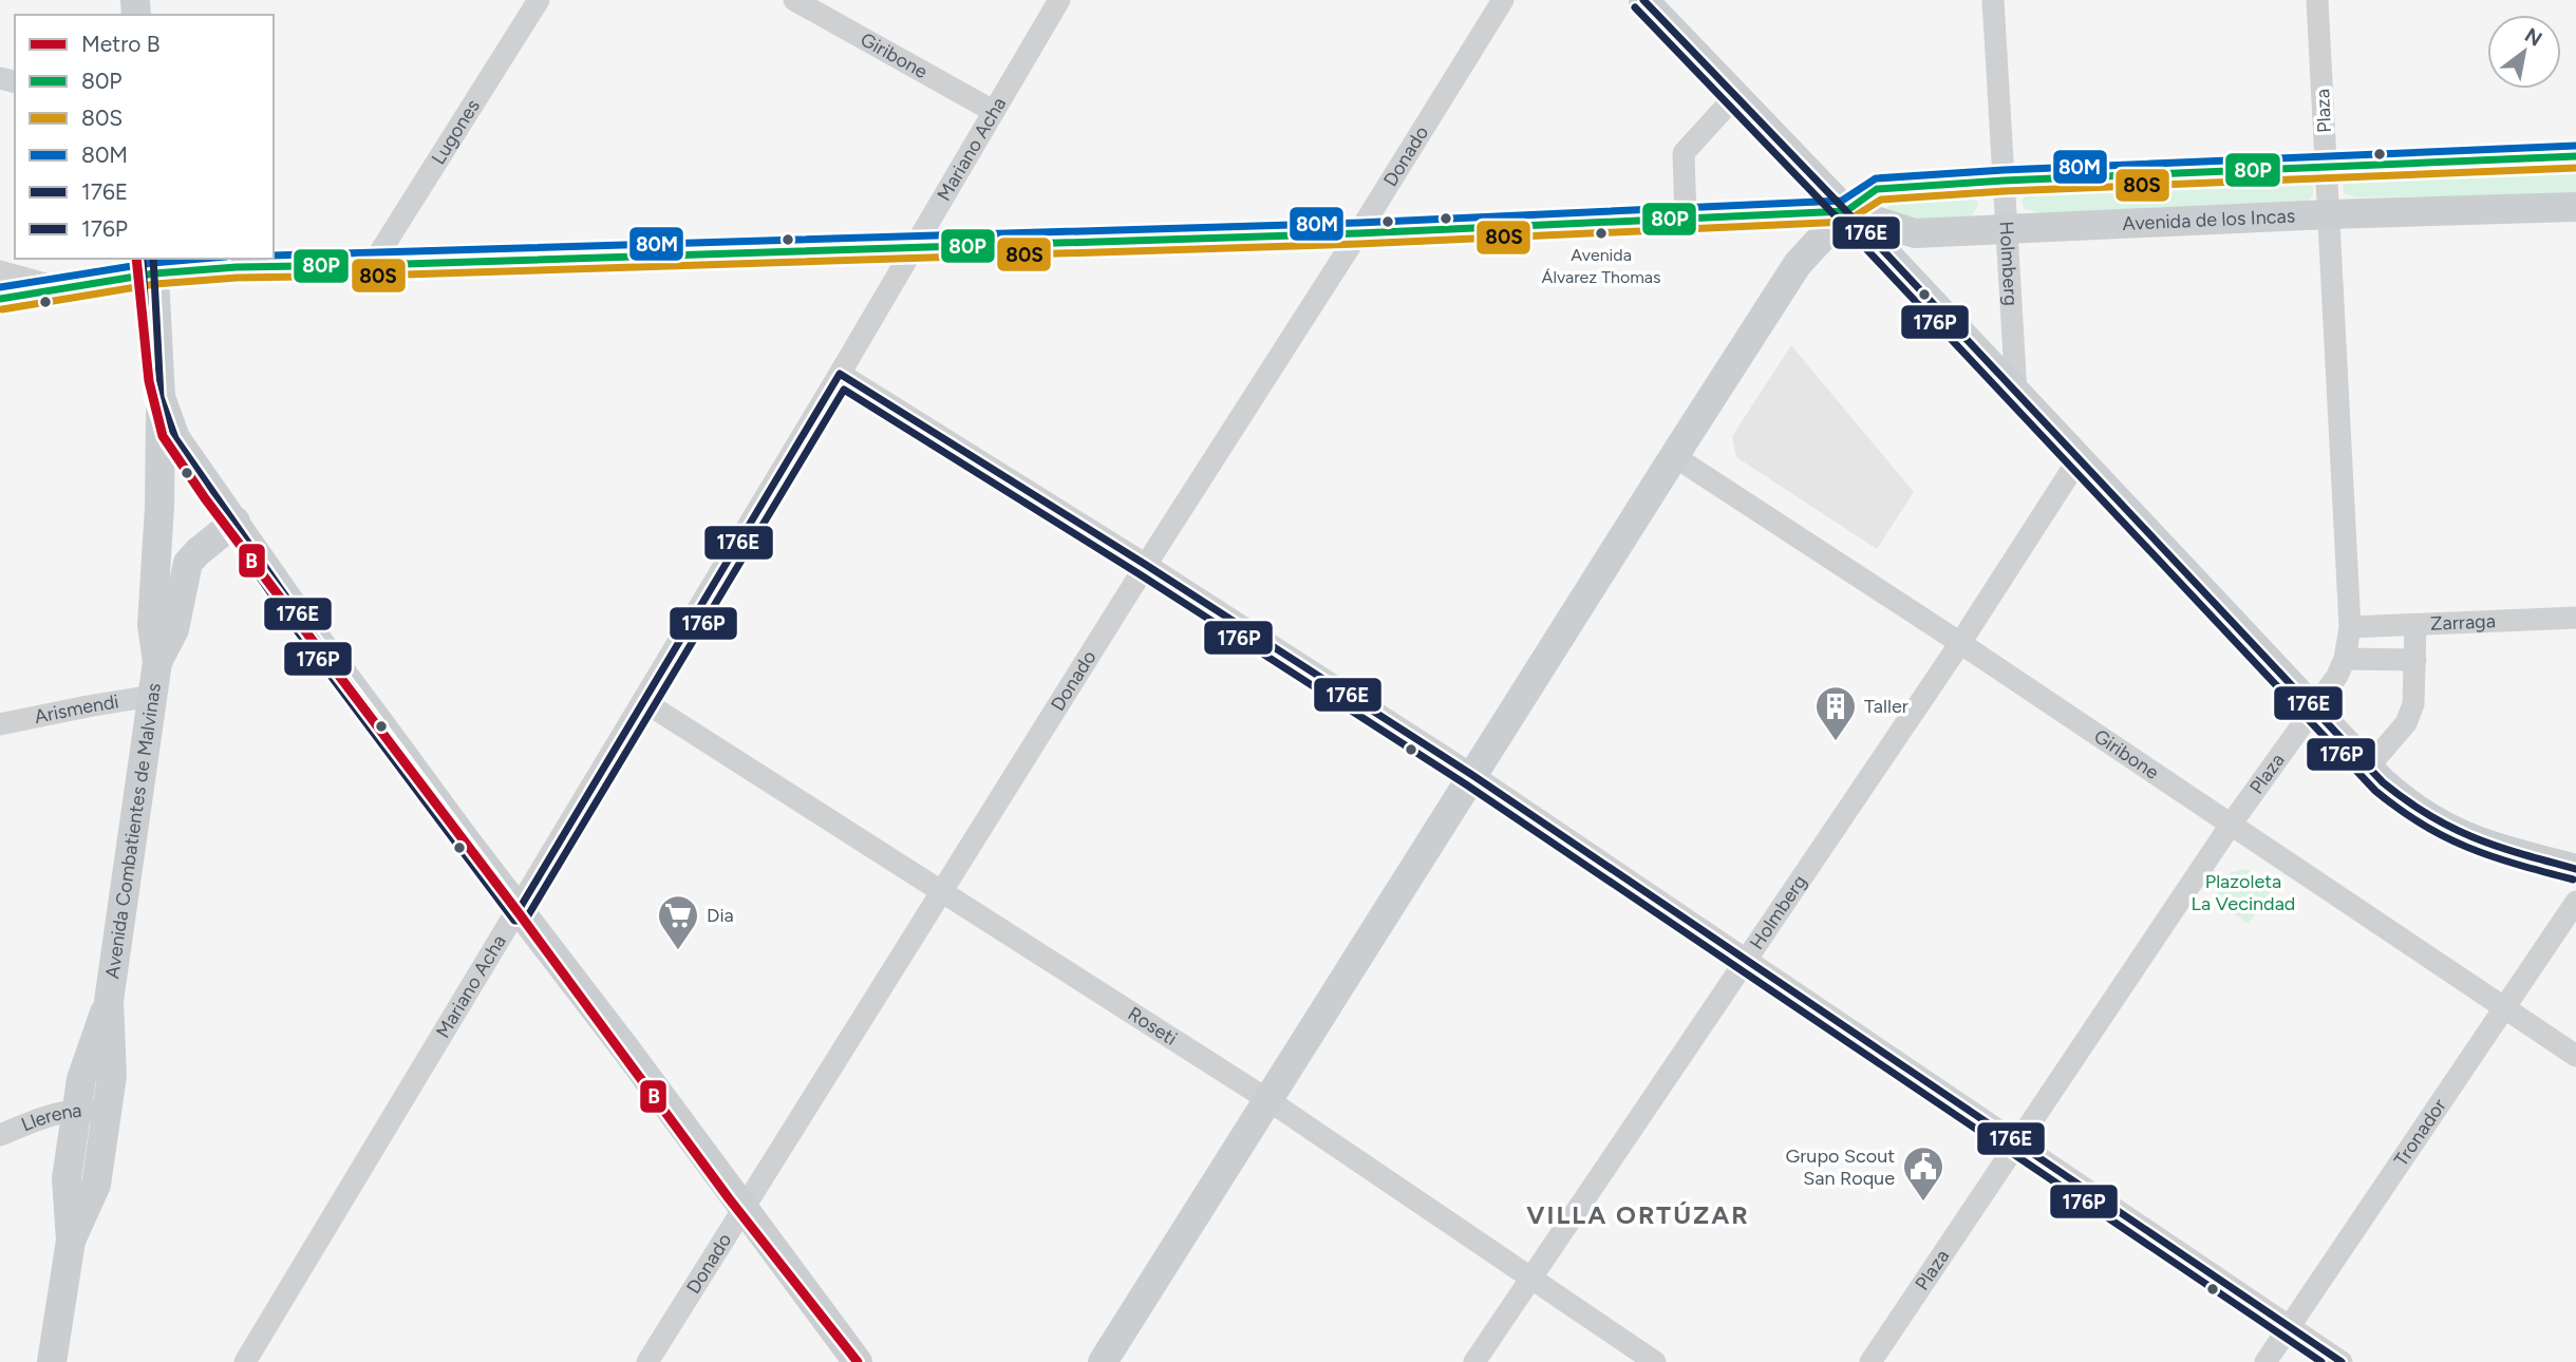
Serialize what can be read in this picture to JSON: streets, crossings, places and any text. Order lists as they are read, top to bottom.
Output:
{
  "streets": {
    "main road": ["Avenida de los Incas", "Avenida Combatientes de Malvinas"],
    "street": [
      "Giribone",
      "Plaza",
      "Lugones",
      "Mariano Acha",
      "Donado",
      "Holmberg",
      "Zarraga",
      "Arismendi",
      "Roseti",
      "Llerena",
      "Tronador"
    ]
  },
  "crossings": [
    ["Giribone", "Plaza"],
    ["Giribone", "Mariano Acha"],
    ["Giribone", "Holmberg"],
    ["Giribone", "Tronador"],
    ["Plaza", "Avenida de los Incas"],
    ["Plaza", "Zarraga"],
    ["Lugones", "Avenida de los Incas"],
    ["Mariano Acha", "Avenida de los Incas"],
    ["Mariano Acha", "Roseti"],
    ["Donado", "Avenida de los Incas"],
    ["Donado", "Roseti"],
    ["Avenida de los Incas", "Holmberg"],
    ["Holmberg", "Roseti"],
    ["Arismendi", "Avenida Combatientes de Malvinas"],
    ["Avenida Combatientes de Malvinas", "Llerena"]
  ],
  "districts": ["VILLA ORTÚZAR"],
  "parks": ["Plazoleta La Vecindad"],
  "places": {
    "other": ["Avenida Álvarez Thomas"],
    "building": ["Taller"],
    "supermarket": ["Dia"],
    "public building": ["Grupo Scout San Roque"]
  },
  "lines": [
    "transit line 176E",
    "transit line 176P",
    "transit line 80M",
    "transit line 80P",
    "transit line 80S",
    "metro line B"
  ],
  "legend": [
    "Metro B",
    "80P",
    "80S",
    "80M",
    "176E",
    "176P"
  ],
  "north": "top right"
}
